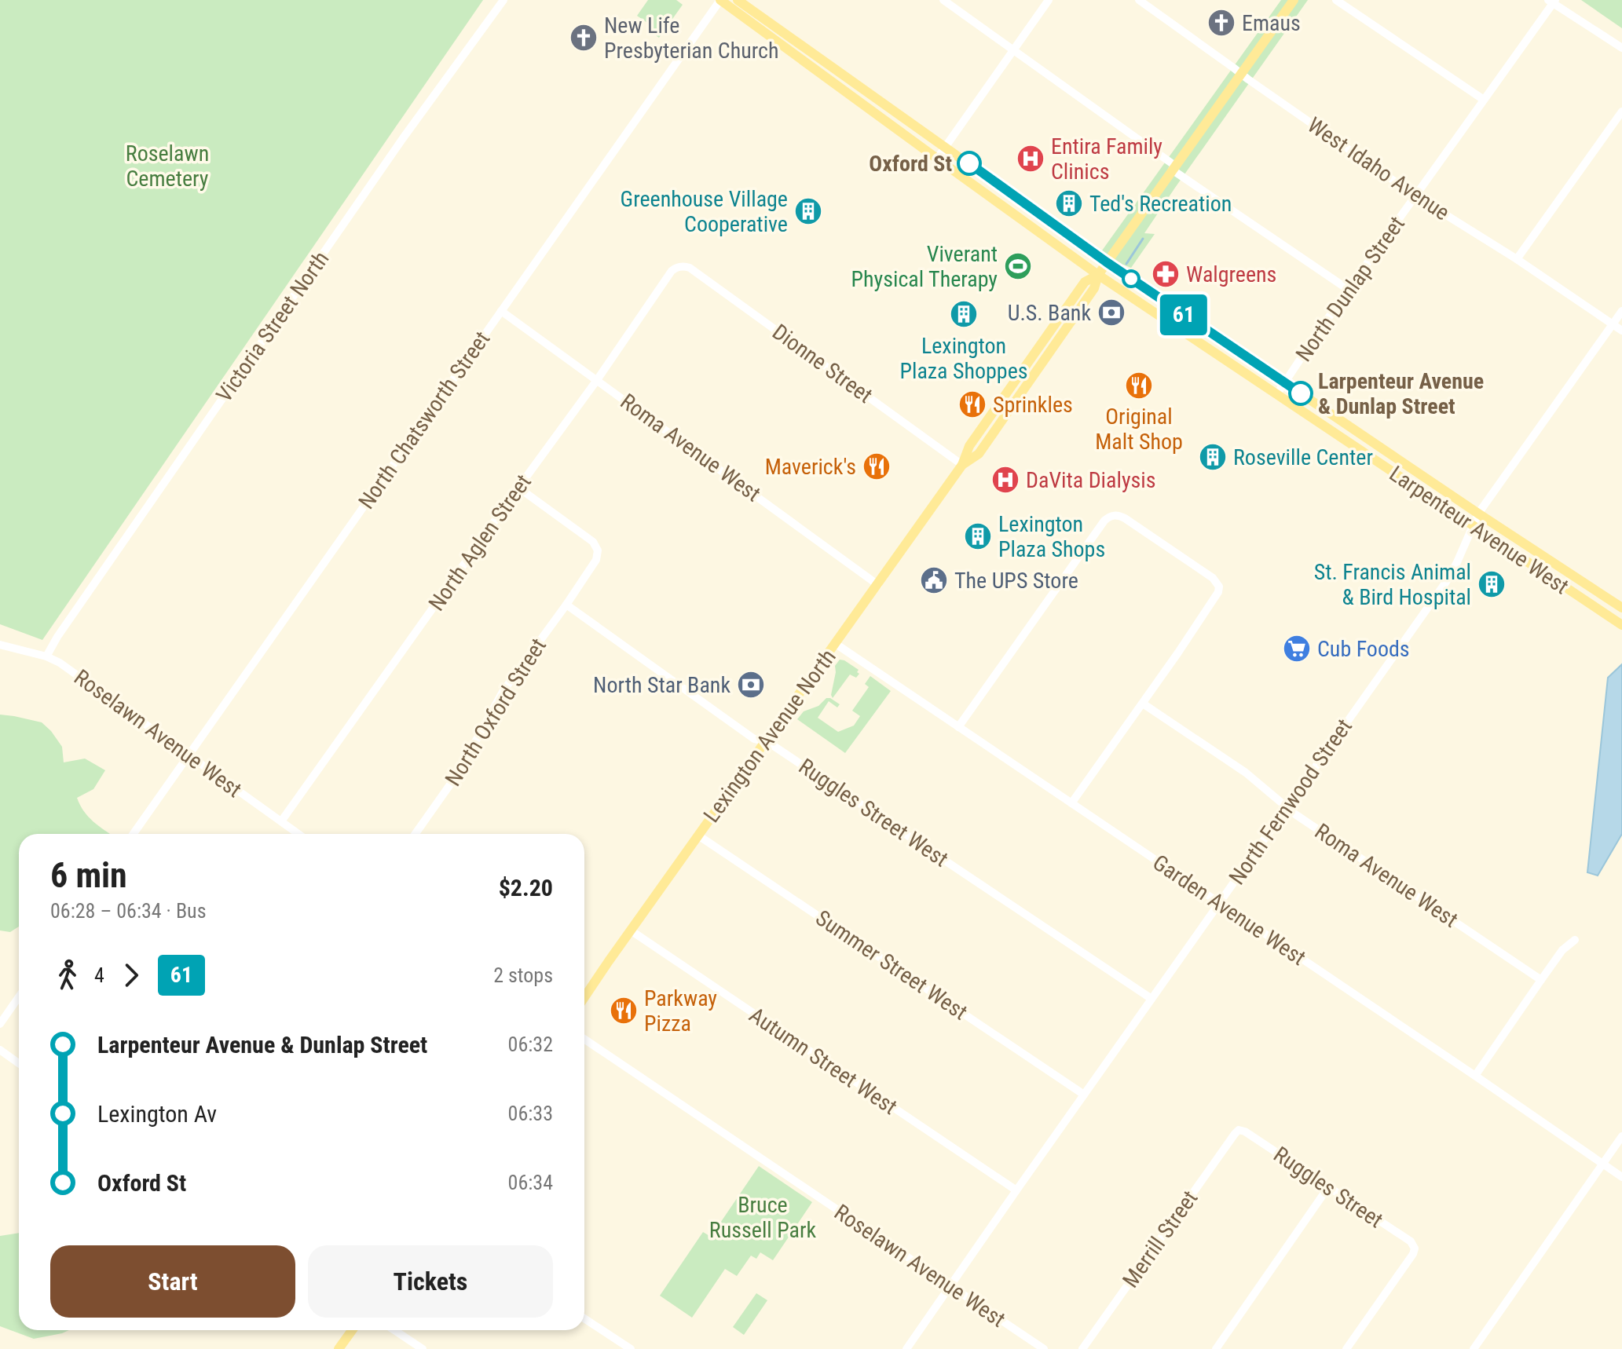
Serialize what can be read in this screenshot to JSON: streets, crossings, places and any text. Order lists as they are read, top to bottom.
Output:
{
  "streets": {
    "main road": ["Larpenteur Avenue West", "Lexington Avenue North"],
    "street": [
      "West Idaho Avenue",
      "North Dunlap Street",
      "Victoria Street North",
      "Dionne Street",
      "North Chatsworth Street",
      "Roma Avenue West",
      "North Aglen Street",
      "North Oxford Street",
      "Roselawn Avenue West",
      "North Fernwood Street",
      "Ruggles Street West",
      "Garden Avenue West",
      "Summer Street West",
      "Autumn Street West",
      "Ruggles Street",
      "Merrill Street"
    ]
  },
  "crossings": [
    ["West Idaho Avenue", "North Dunlap Street"],
    ["West Idaho Avenue", "Lexington Avenue North"],
    ["West Idaho Avenue", "North Fernwood Street"],
    ["North Dunlap Street", "Larpenteur Avenue West"],
    ["Victoria Street North", "Roselawn Avenue West"],
    ["Dionne Street", "North Aglen Street"],
    ["Dionne Street", "Lexington Avenue North"],
    ["North Chatsworth Street", "Roma Avenue West"],
    ["North Chatsworth Street", "Larpenteur Avenue West"],
    ["North Chatsworth Street", "Roselawn Avenue West"],
    ["Roma Avenue West", "North Aglen Street"],
    ["Roma Avenue West", "Lexington Avenue North"],
    ["Roma Avenue West", "North Fernwood Street"],
    ["Larpenteur Avenue West", "Lexington Avenue North"],
    ["Larpenteur Avenue West", "North Fernwood Street"],
    ["North Aglen Street", "North Oxford Street"],
    ["North Aglen Street", "Roselawn Avenue West"],
    ["North Oxford Street", "Ruggles Street West"],
    ["Roselawn Avenue West", "North Fernwood Street"],
    ["Lexington Avenue North", "Ruggles Street West"],
    ["Lexington Avenue North", "Garden Avenue West"],
    ["Lexington Avenue North", "Summer Street West"],
    ["Lexington Avenue North", "Autumn Street West"],
    ["North Fernwood Street", "Ruggles Street West"],
    ["North Fernwood Street", "Garden Avenue West"],
    ["North Fernwood Street", "Summer Street West"],
    ["North Fernwood Street", "Autumn Street West"],
    ["Ruggles Street", "Merrill Street"]
  ],
  "parks": ["Roselawn Cemetery", "Bruce Russell Park"],
  "places": {
    "church": ["Emaus", "New Life Presbyterian Church"],
    "hospital": ["Entira Family Clinics", "DaVita Dialysis"],
    "other": ["Oxford St", "Larpenteur Avenue & Dunlap Street"],
    "building": [
      "Ted's Recreation",
      "Greenhouse Village Cooperative",
      "Lexington Plaza Shoppes",
      "Roseville Center",
      "Lexington Plaza Shops",
      "St. Francis Animal & Bird Hospital"
    ],
    "sports": ["Viverant Physical Therapy"],
    "pharmacy": ["Walgreens"],
    "bank": ["U.S. Bank", "North Star Bank"],
    "restaurant": [
      "Original Malt Shop",
      "Sprinkles",
      "Maverick's",
      "Parkway Pizza"
    ],
    "public building": ["The UPS Store"],
    "supermarket": ["Cub Foods"]
  },
  "lines": ["bus line 61"],
  "page": {
    "on_map": "61",
    "heading": ["6 min", "06:28 – 06:34 · Bus", "$2.20"],
    "legs": ["4", "61", "2 stops"],
    "list": [
      {
        "name": "Larpenteur Avenue & Dunlap Street",
        "value": "06:32"
      },
      {
        "name": "Lexington Av",
        "value": "06:33"
      },
      {
        "name": "Oxford St",
        "value": "06:34"
      }
    ],
    "buttons": ["Start", "Tickets"]
  }
}
